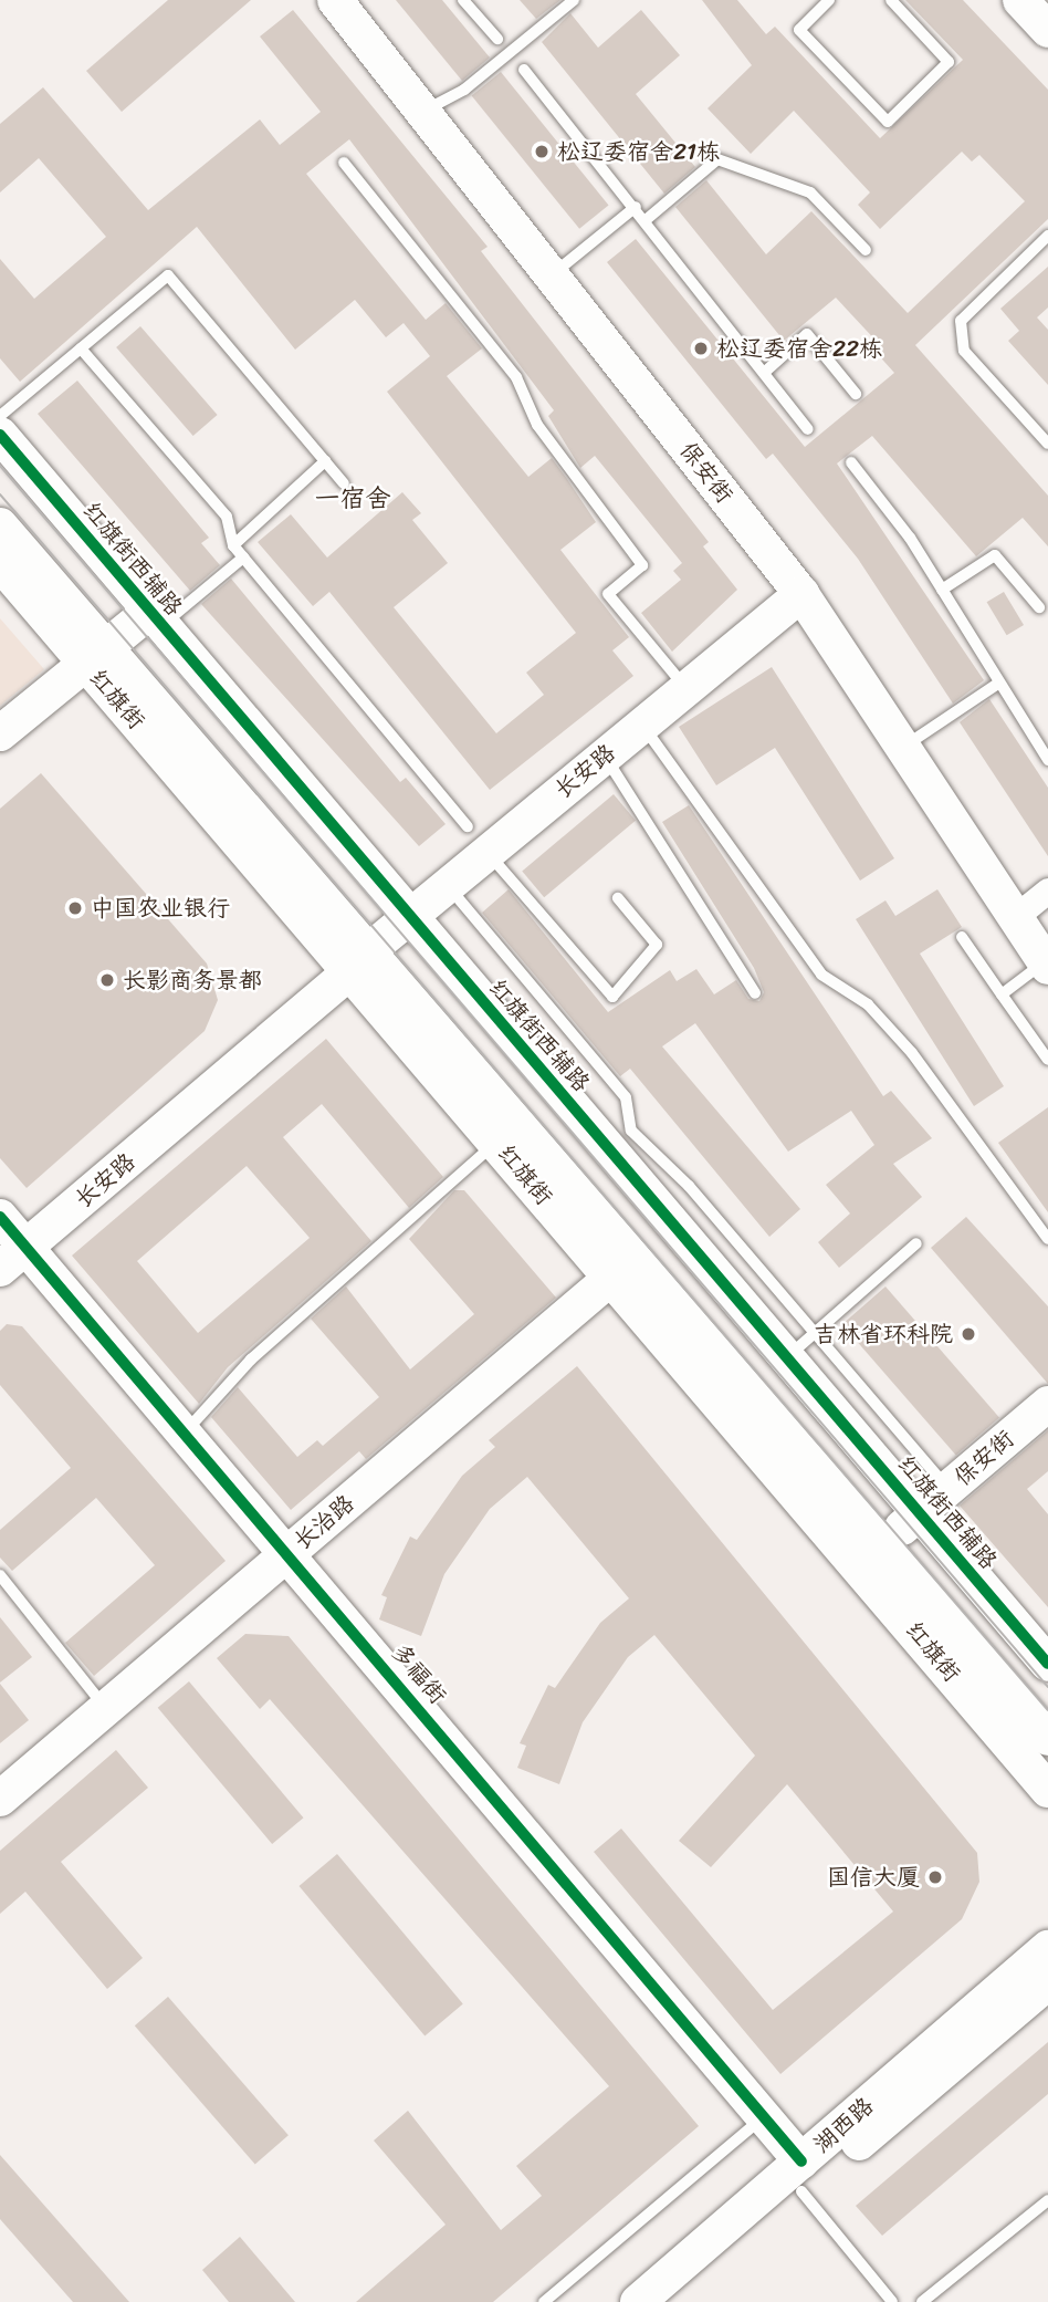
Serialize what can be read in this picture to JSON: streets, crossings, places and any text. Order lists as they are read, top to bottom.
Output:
{
  "streets": {
    "street": [
      "保安街",
      "红旗街西辅路",
      "红旗街",
      "长安路",
      "长治路",
      "多福街",
      "湖西路"
    ]
  },
  "crossings": [
    ["保安街", "红旗街西辅路"],
    ["保安街", "红旗街"],
    ["保安街", "长安路"],
    ["红旗街西辅路", "长安路"],
    ["红旗街", "长安路"],
    ["红旗街", "长治路"],
    ["长安路", "多福街"],
    ["长治路", "多福街"],
    ["多福街", "湖西路"]
  ],
  "districts": ["一宿舍"],
  "places": [
    "松辽委宿舍21栋",
    "松辽委宿舍22栋",
    "中国农业银行",
    "长影商务景都",
    "吉林省环科院",
    "国信大厦"
  ]
}
